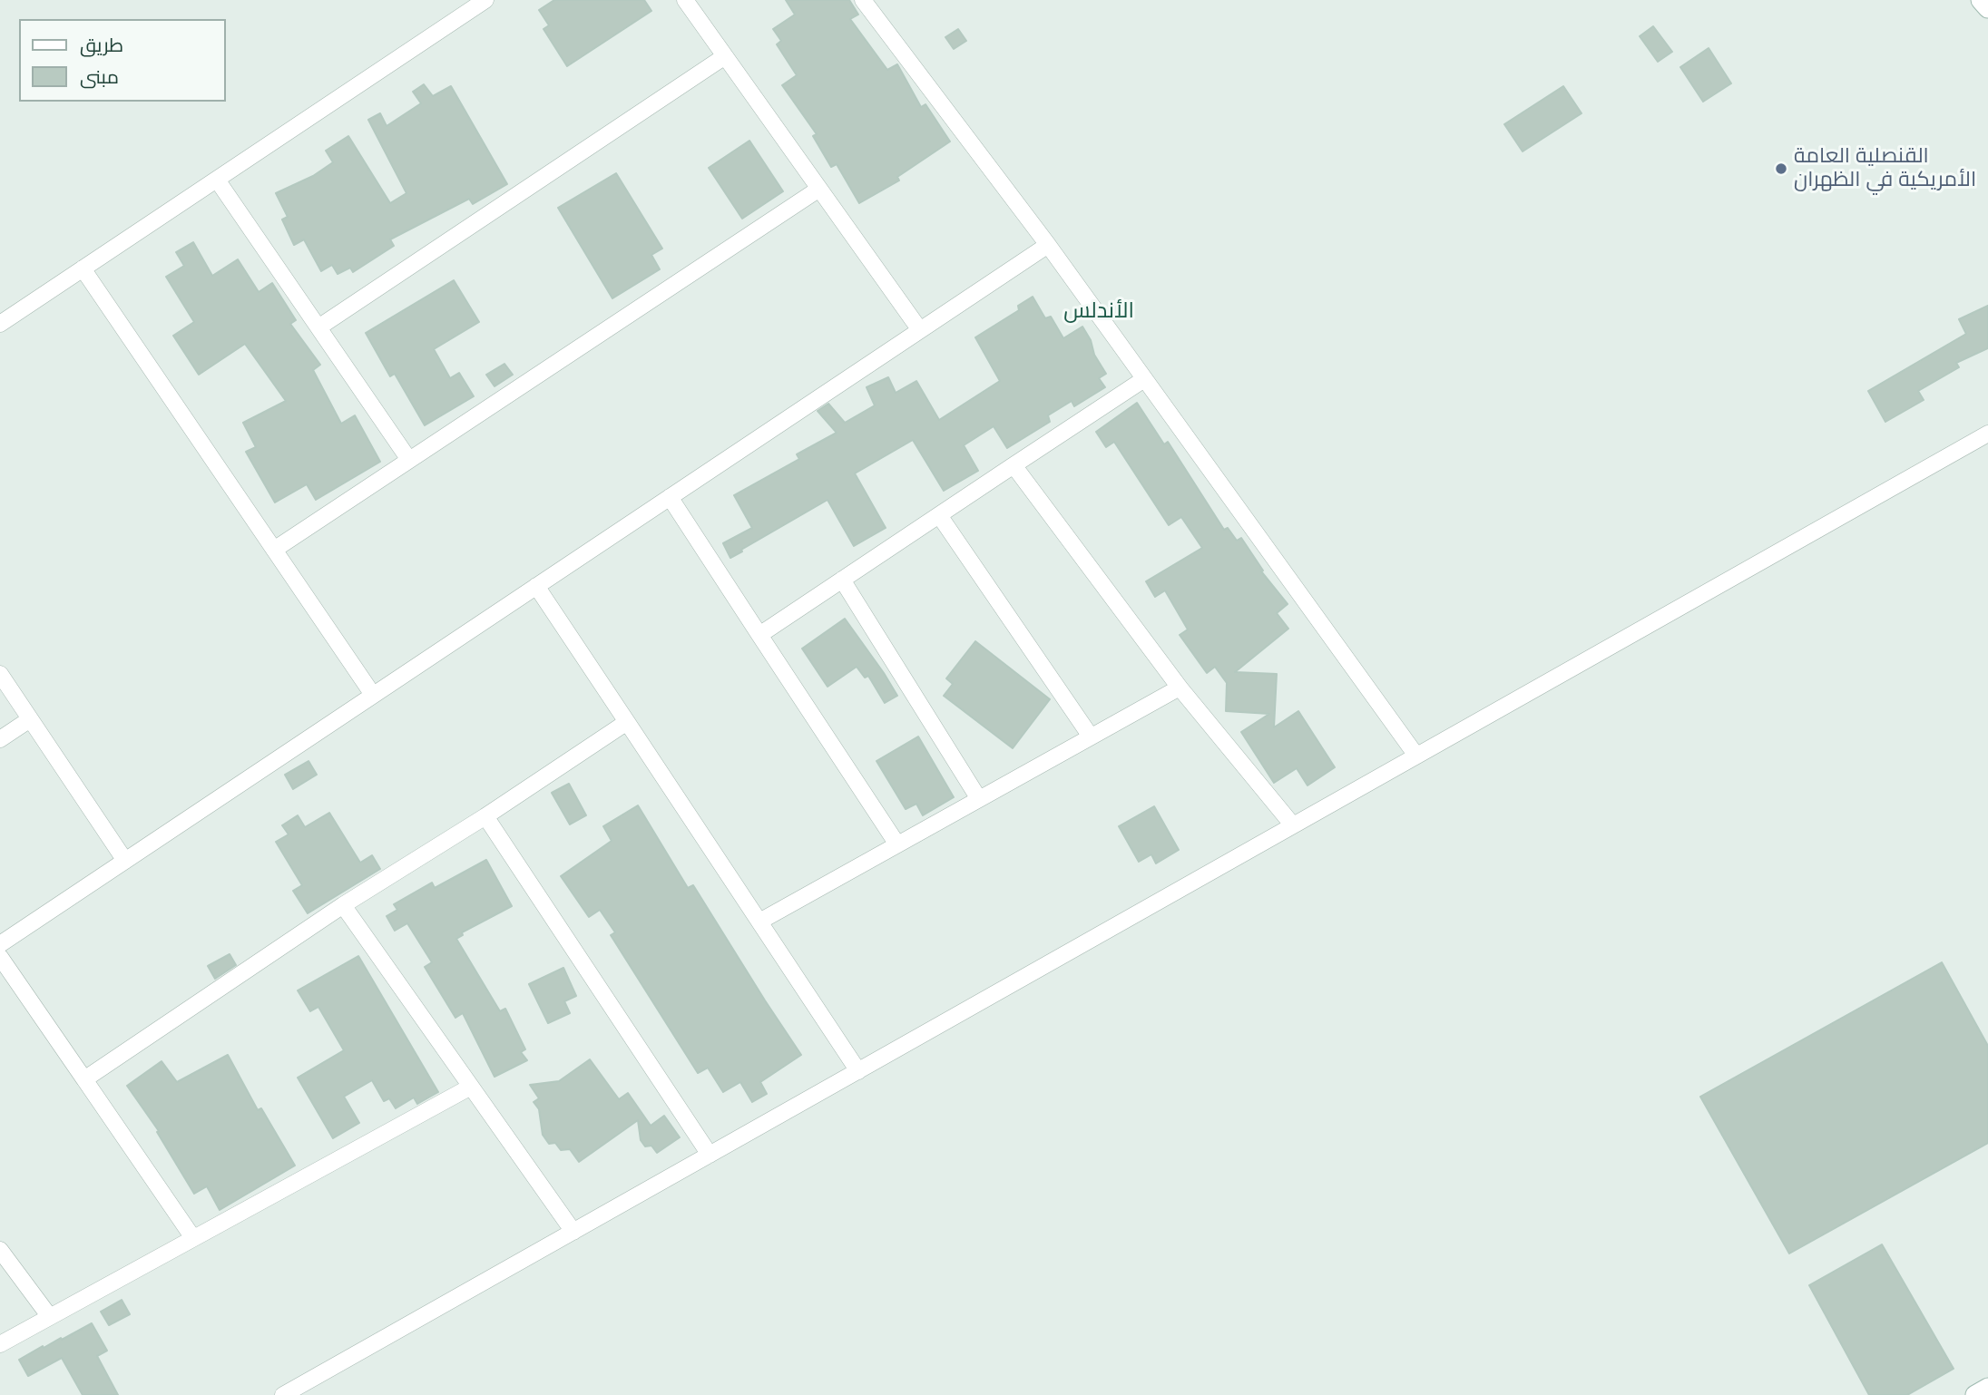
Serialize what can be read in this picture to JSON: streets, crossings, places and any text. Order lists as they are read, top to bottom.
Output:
{
  "districts": ["الأندلس"],
  "places": ["القنصلية العامة الأمريكية في الظهران"],
  "legend": ["طريق", "مبنى"]
}
